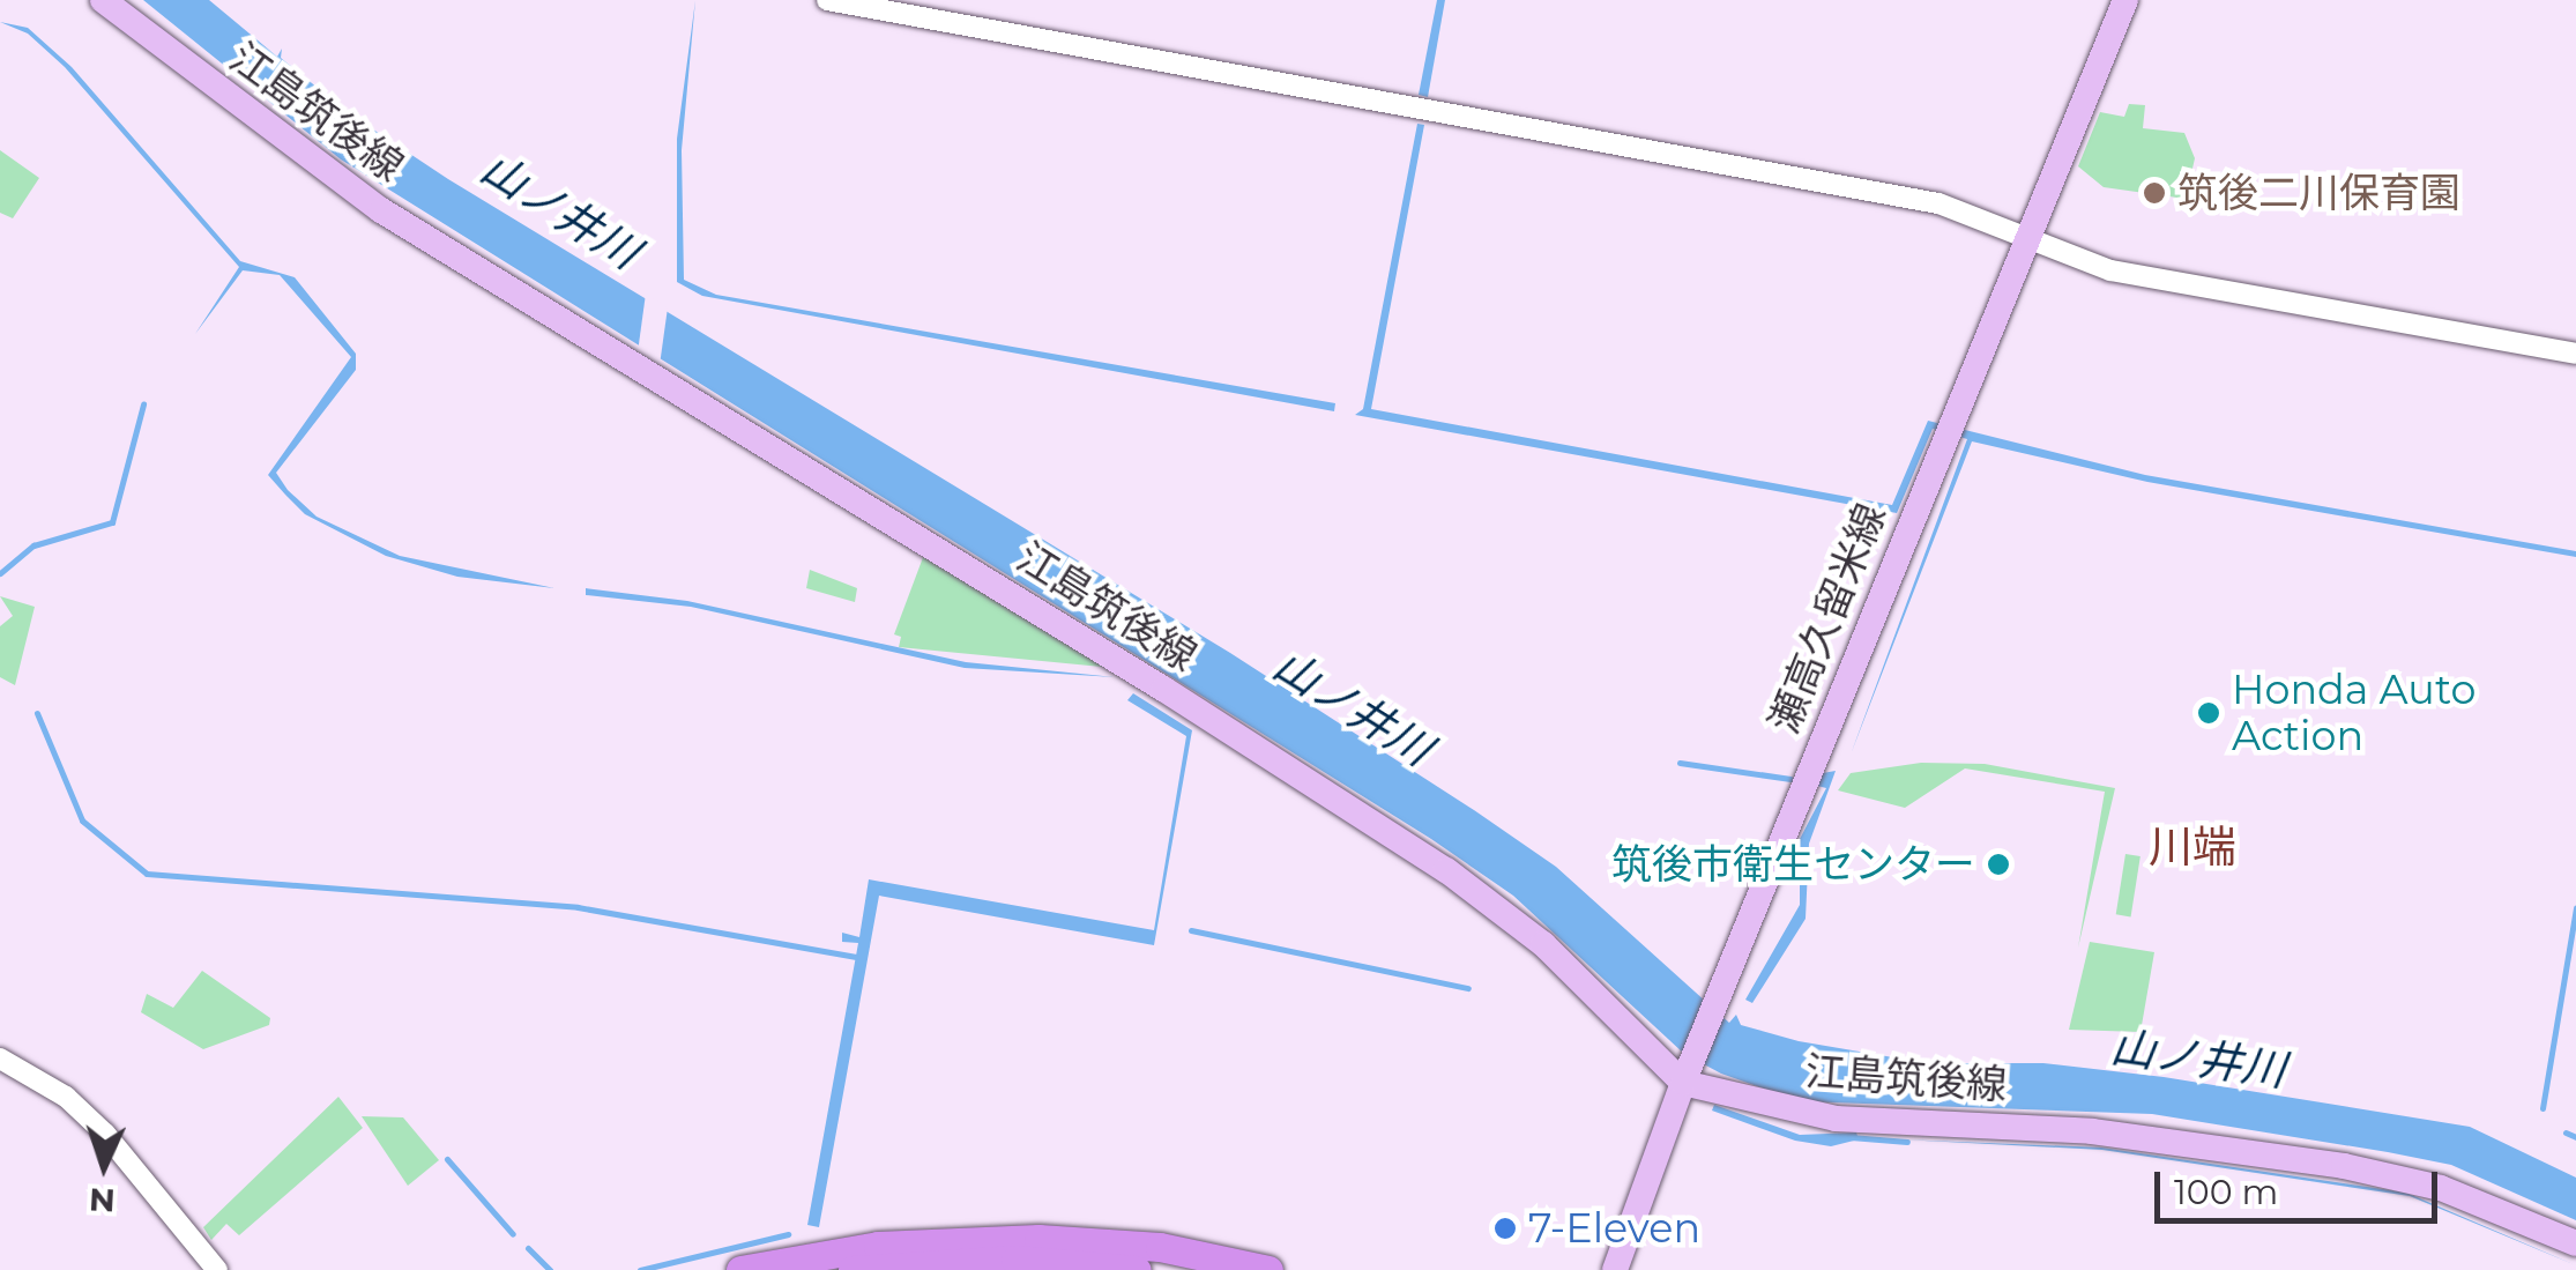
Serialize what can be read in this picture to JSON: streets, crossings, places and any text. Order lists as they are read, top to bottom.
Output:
{
  "streets": {
    "main road": ["江島筑後線", "瀬高久留米線"]
  },
  "crossings": [
    ["江島筑後線", "瀬高久留米線"]
  ],
  "districts": ["川端"],
  "water": ["山ノ井川"],
  "places": [
    "筑後二川保育園",
    "Honda Auto Action",
    "筑後市衛生センター",
    "7-Eleven"
  ],
  "scale_bar": "100 m",
  "north": "bottom"
}
